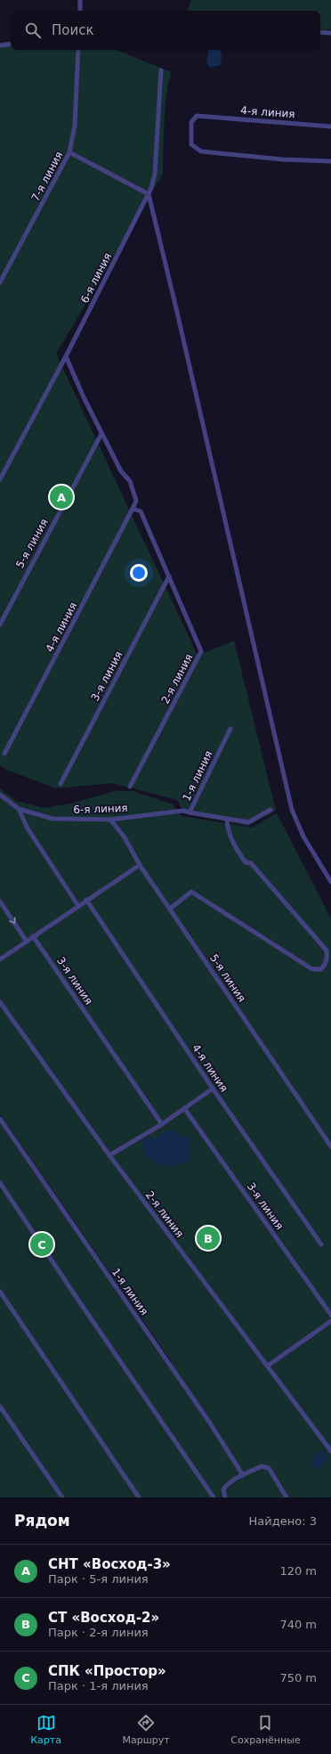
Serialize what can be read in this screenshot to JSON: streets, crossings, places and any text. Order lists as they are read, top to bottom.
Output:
{
  "streets": {
    "street": [
      "4-я линия",
      "7-я линия",
      "6-я линия",
      "5-я линия",
      "3-я линия",
      "2-я линия",
      "1-я линия"
    ]
  },
  "crossings": [
    ["6-я линия", "5-я линия"],
    ["6-я линия", "1-я линия"],
    ["3-я линия", "2-я линия"]
  ],
  "page": {
    "search": "Поиск",
    "pins": ["A", "B", "C"],
    "heading": ["Рядом", "Найдено: 3"],
    "list": [
      {
        "mark": "A",
        "name": "СНТ «Восход-3»",
        "note": "Парк · 5-я линия",
        "value": "120 m"
      },
      {
        "mark": "B",
        "name": "СТ «Восход-2»",
        "note": "Парк · 2-я линия",
        "value": "740 m"
      },
      {
        "mark": "C",
        "name": "СПК «Простор»",
        "note": "Парк · 1-я линия",
        "value": "750 m"
      }
    ],
    "nav": ["Карта", "Маршрут", "Сохранённые"]
  }
}
